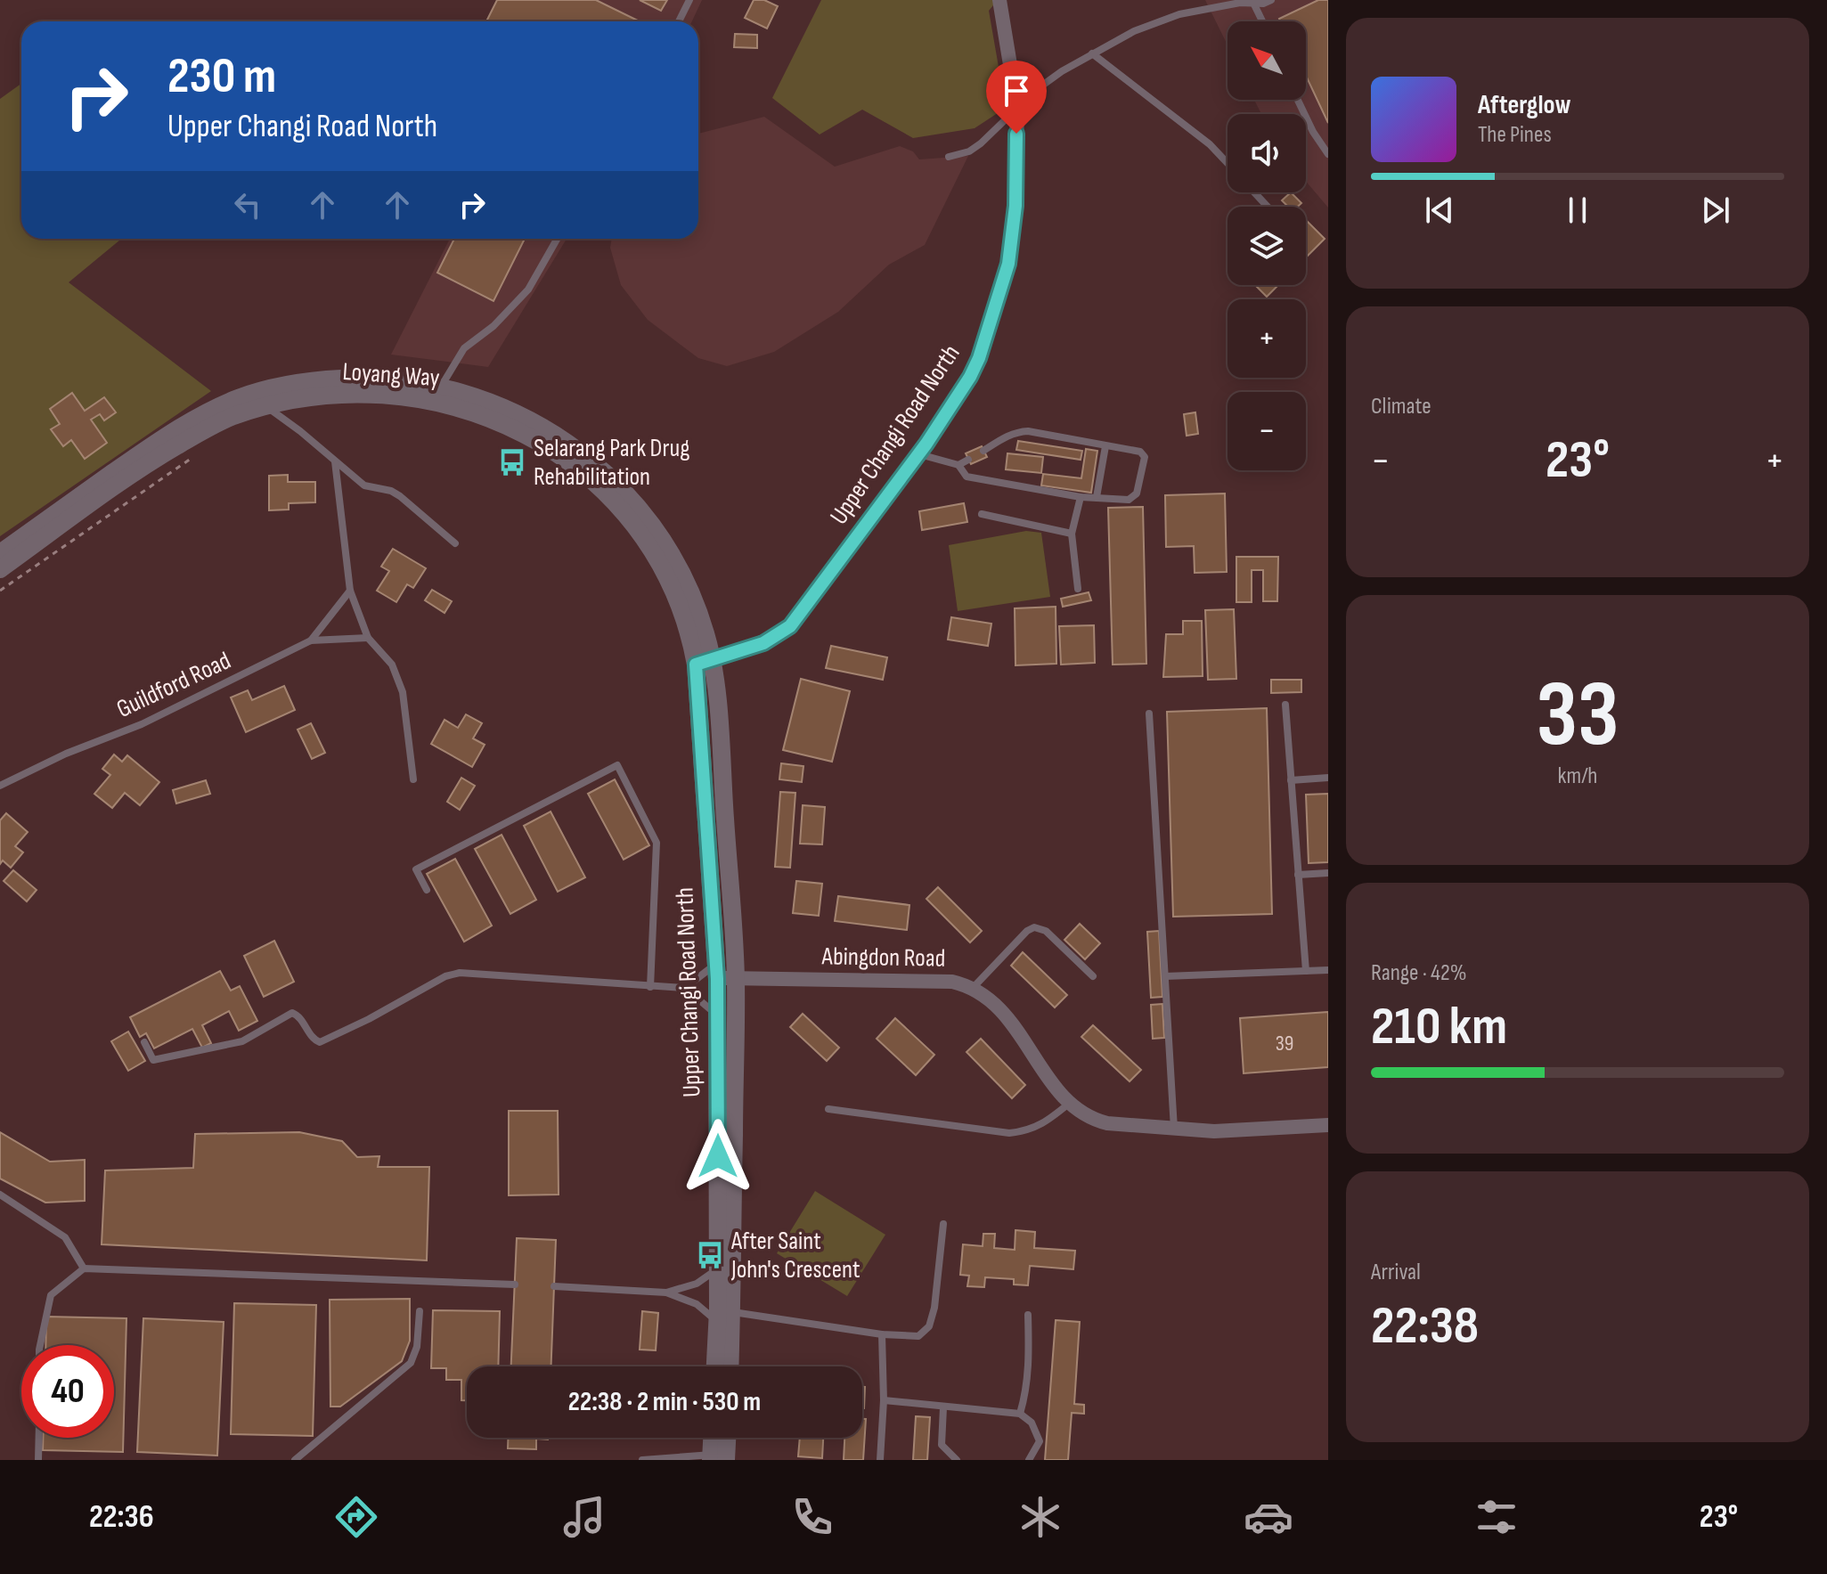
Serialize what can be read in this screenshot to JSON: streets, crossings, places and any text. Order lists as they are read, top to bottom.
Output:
{
  "streets": {
    "street": ["Loyang Way", "Upper Changi Road North", "Abingdon Road"],
    "lane": ["Guildford Road"]
  },
  "crossings": [
    ["Loyang Way", "Upper Changi Road North"],
    ["Upper Changi Road North", "Abingdon Road"]
  ],
  "places": {
    "bus stop": ["Selarang Park Drug Rehabilitation", "After Saint John's Crescent"]
  },
  "house_numbers": ["39"],
  "north": "top left",
  "page": {
    "map_buttons": ["+", "−"],
    "turn": ["230 m", "Upper Changi Road North"],
    "song": ["Afterglow", "The Pines"],
    "tile": [
      "Climate",
      ["33", "km/h"],
      ["Range · 42%", "210 km"],
      ["Arrival", "22:38"]
    ],
    "heat": ["−", "23°", "+"],
    "limit": "40",
    "trip": "22:38 · 2 min · 530 m",
    "tabs": ["22:36", "23°"]
  }
}
